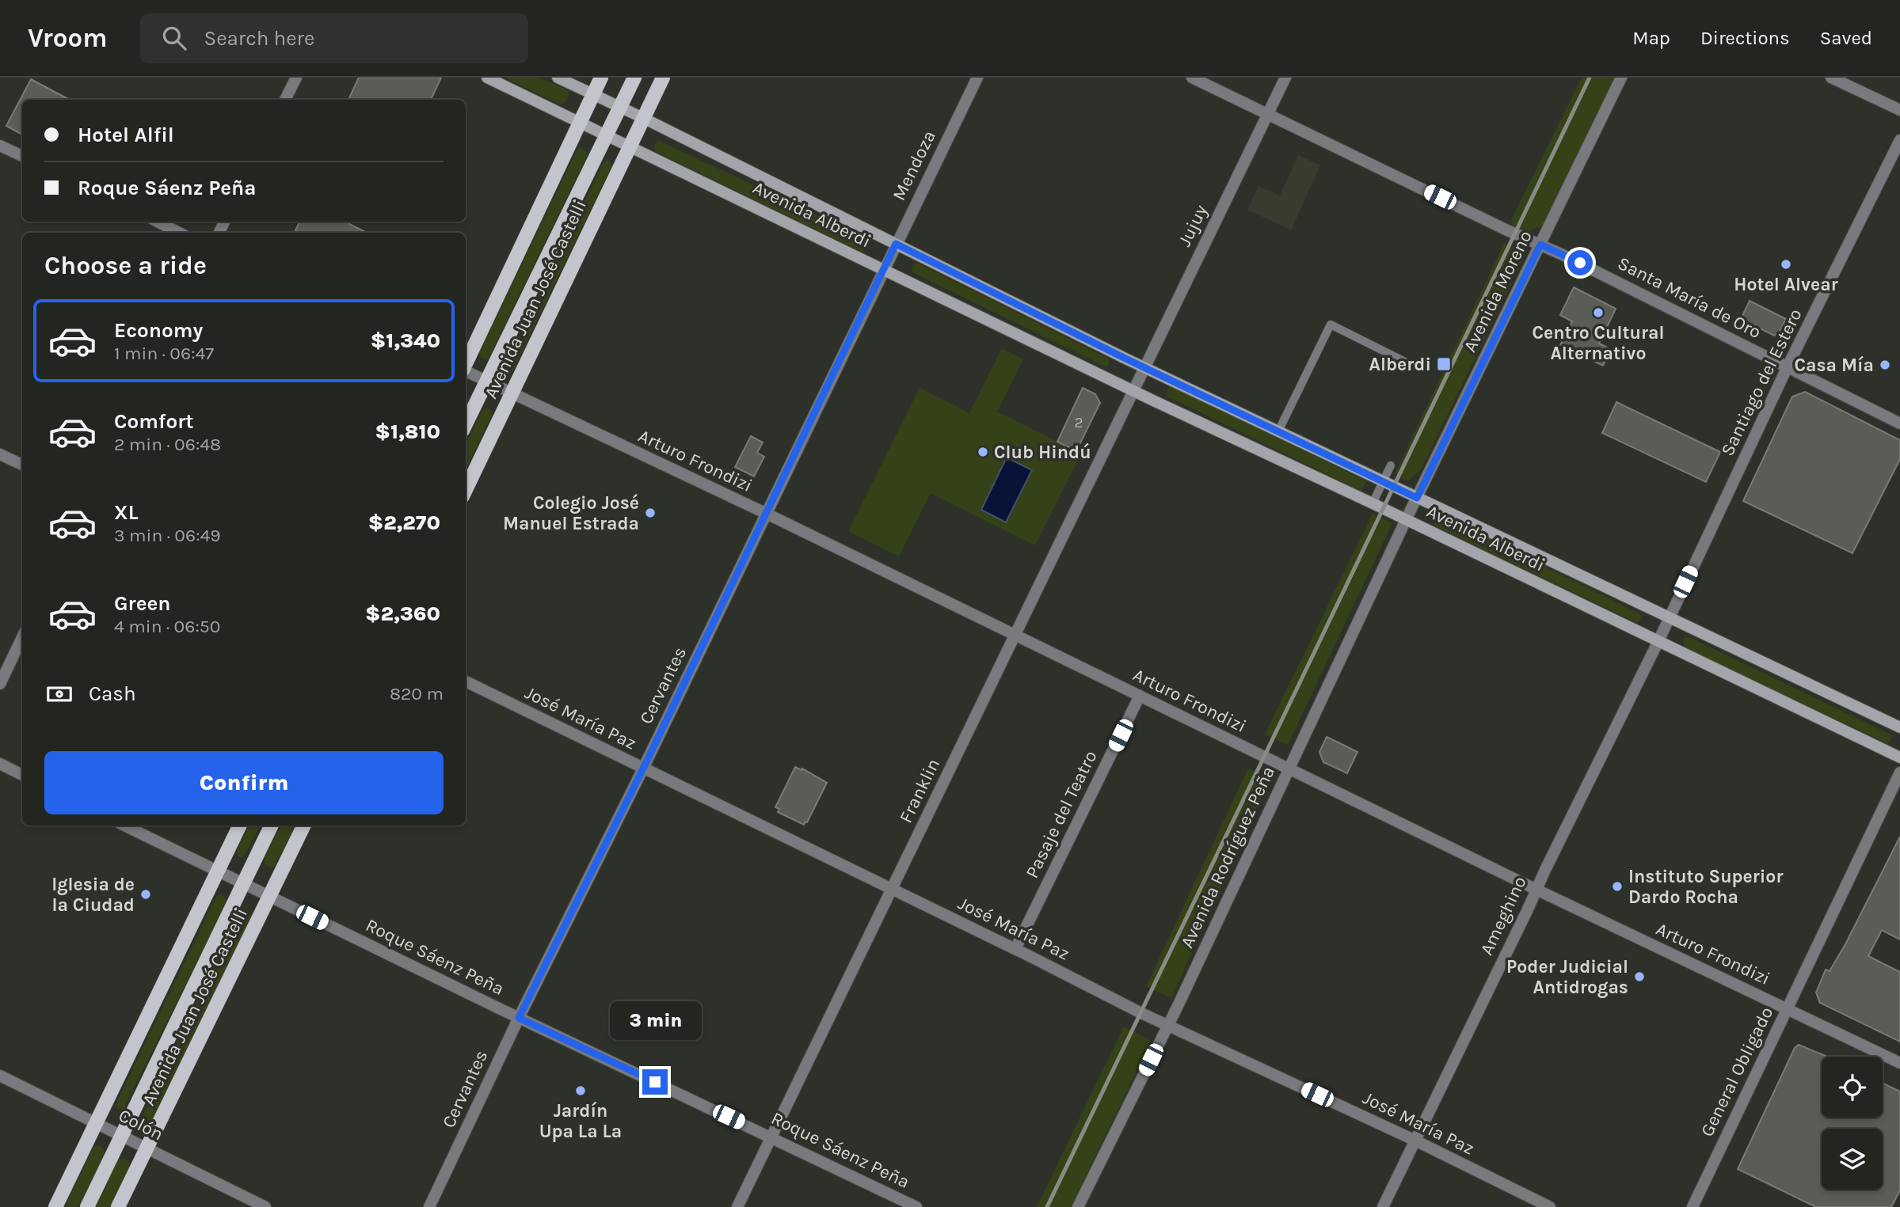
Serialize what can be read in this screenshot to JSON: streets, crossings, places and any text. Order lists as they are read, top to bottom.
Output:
{
  "streets": {
    "main road": ["Avenida Alberdi", "Avenida Juan José Castelli"],
    "street": [
      "Mendoza",
      "Jujuy",
      "Avenida Moreno",
      "Santa María de Oro",
      "Santiago del Estero",
      "Arturo Frondizi",
      "Cervantes",
      "José María Paz",
      "Franklin",
      "Pasaje del Teatro",
      "Avenida Rodríguez Peña",
      "Ameghino",
      "Roque Sáenz Peña",
      "General Obligado",
      "Colón"
    ]
  },
  "crossings": [
    ["Mendoza", "Avenida Alberdi"],
    ["Mendoza", "Cervantes"],
    ["Avenida Alberdi", "Jujuy"],
    ["Avenida Alberdi", "Avenida Moreno"],
    ["Avenida Alberdi", "Avenida Juan José Castelli"],
    ["Avenida Alberdi", "Santiago del Estero"],
    ["Avenida Alberdi", "Cervantes"],
    ["Avenida Alberdi", "Franklin"],
    ["Avenida Alberdi", "Avenida Rodríguez Peña"],
    ["Avenida Alberdi", "Ameghino"],
    ["Jujuy", "Santa María de Oro"],
    ["Jujuy", "Franklin"],
    ["Avenida Moreno", "Santa María de Oro"],
    ["Avenida Moreno", "Avenida Rodríguez Peña"],
    ["Santa María de Oro", "Santiago del Estero"],
    ["Avenida Juan José Castelli", "Arturo Frondizi"],
    ["Avenida Juan José Castelli", "Roque Sáenz Peña"],
    ["Avenida Juan José Castelli", "Colón"],
    ["Santiago del Estero", "Ameghino"],
    ["Arturo Frondizi", "Cervantes"],
    ["Arturo Frondizi", "Franklin"],
    ["Arturo Frondizi", "Pasaje del Teatro"],
    ["Arturo Frondizi", "Avenida Rodríguez Peña"],
    ["Arturo Frondizi", "Ameghino"],
    ["Arturo Frondizi", "General Obligado"],
    ["Cervantes", "José María Paz"],
    ["Cervantes", "Roque Sáenz Peña"],
    ["José María Paz", "Franklin"],
    ["José María Paz", "Pasaje del Teatro"],
    ["José María Paz", "Avenida Rodríguez Peña"],
    ["José María Paz", "Ameghino"],
    ["Franklin", "Roque Sáenz Peña"]
  ],
  "places": {
    "other": [
      "Hotel Alvear",
      "Centro Cultural Alternativo",
      "Casa Mía",
      "Club Hindú",
      "Colegio José Manuel Estrada",
      "Instituto Superior Dardo Rocha",
      "Iglesia de la Ciudad",
      "Poder Judicial Antidrogas",
      "Jardín Upa La La"
    ],
    "transit": ["Alberdi"]
  },
  "house_numbers": ["2"],
  "page": {
    "header": "Vroom",
    "search": "Search here",
    "nav": ["Map", "Directions", "Saved"],
    "banner": ["Hotel Alfil", "Roque Sáenz Peña"],
    "heading": "Choose a ride",
    "list": [
      {
        "name": "Economy",
        "note": "1 min · 06:47",
        "value": "$1,340"
      },
      {
        "name": "Comfort",
        "note": "2 min · 06:48",
        "value": "$1,810"
      },
      {
        "name": "XL",
        "note": "3 min · 06:49",
        "value": "$2,270"
      },
      {
        "name": "Green",
        "note": "4 min · 06:50",
        "value": "$2,360"
      }
    ],
    "pay": ["Cash", "820 m"],
    "buttons": "Confirm",
    "bubble": "3 min"
  }
}
